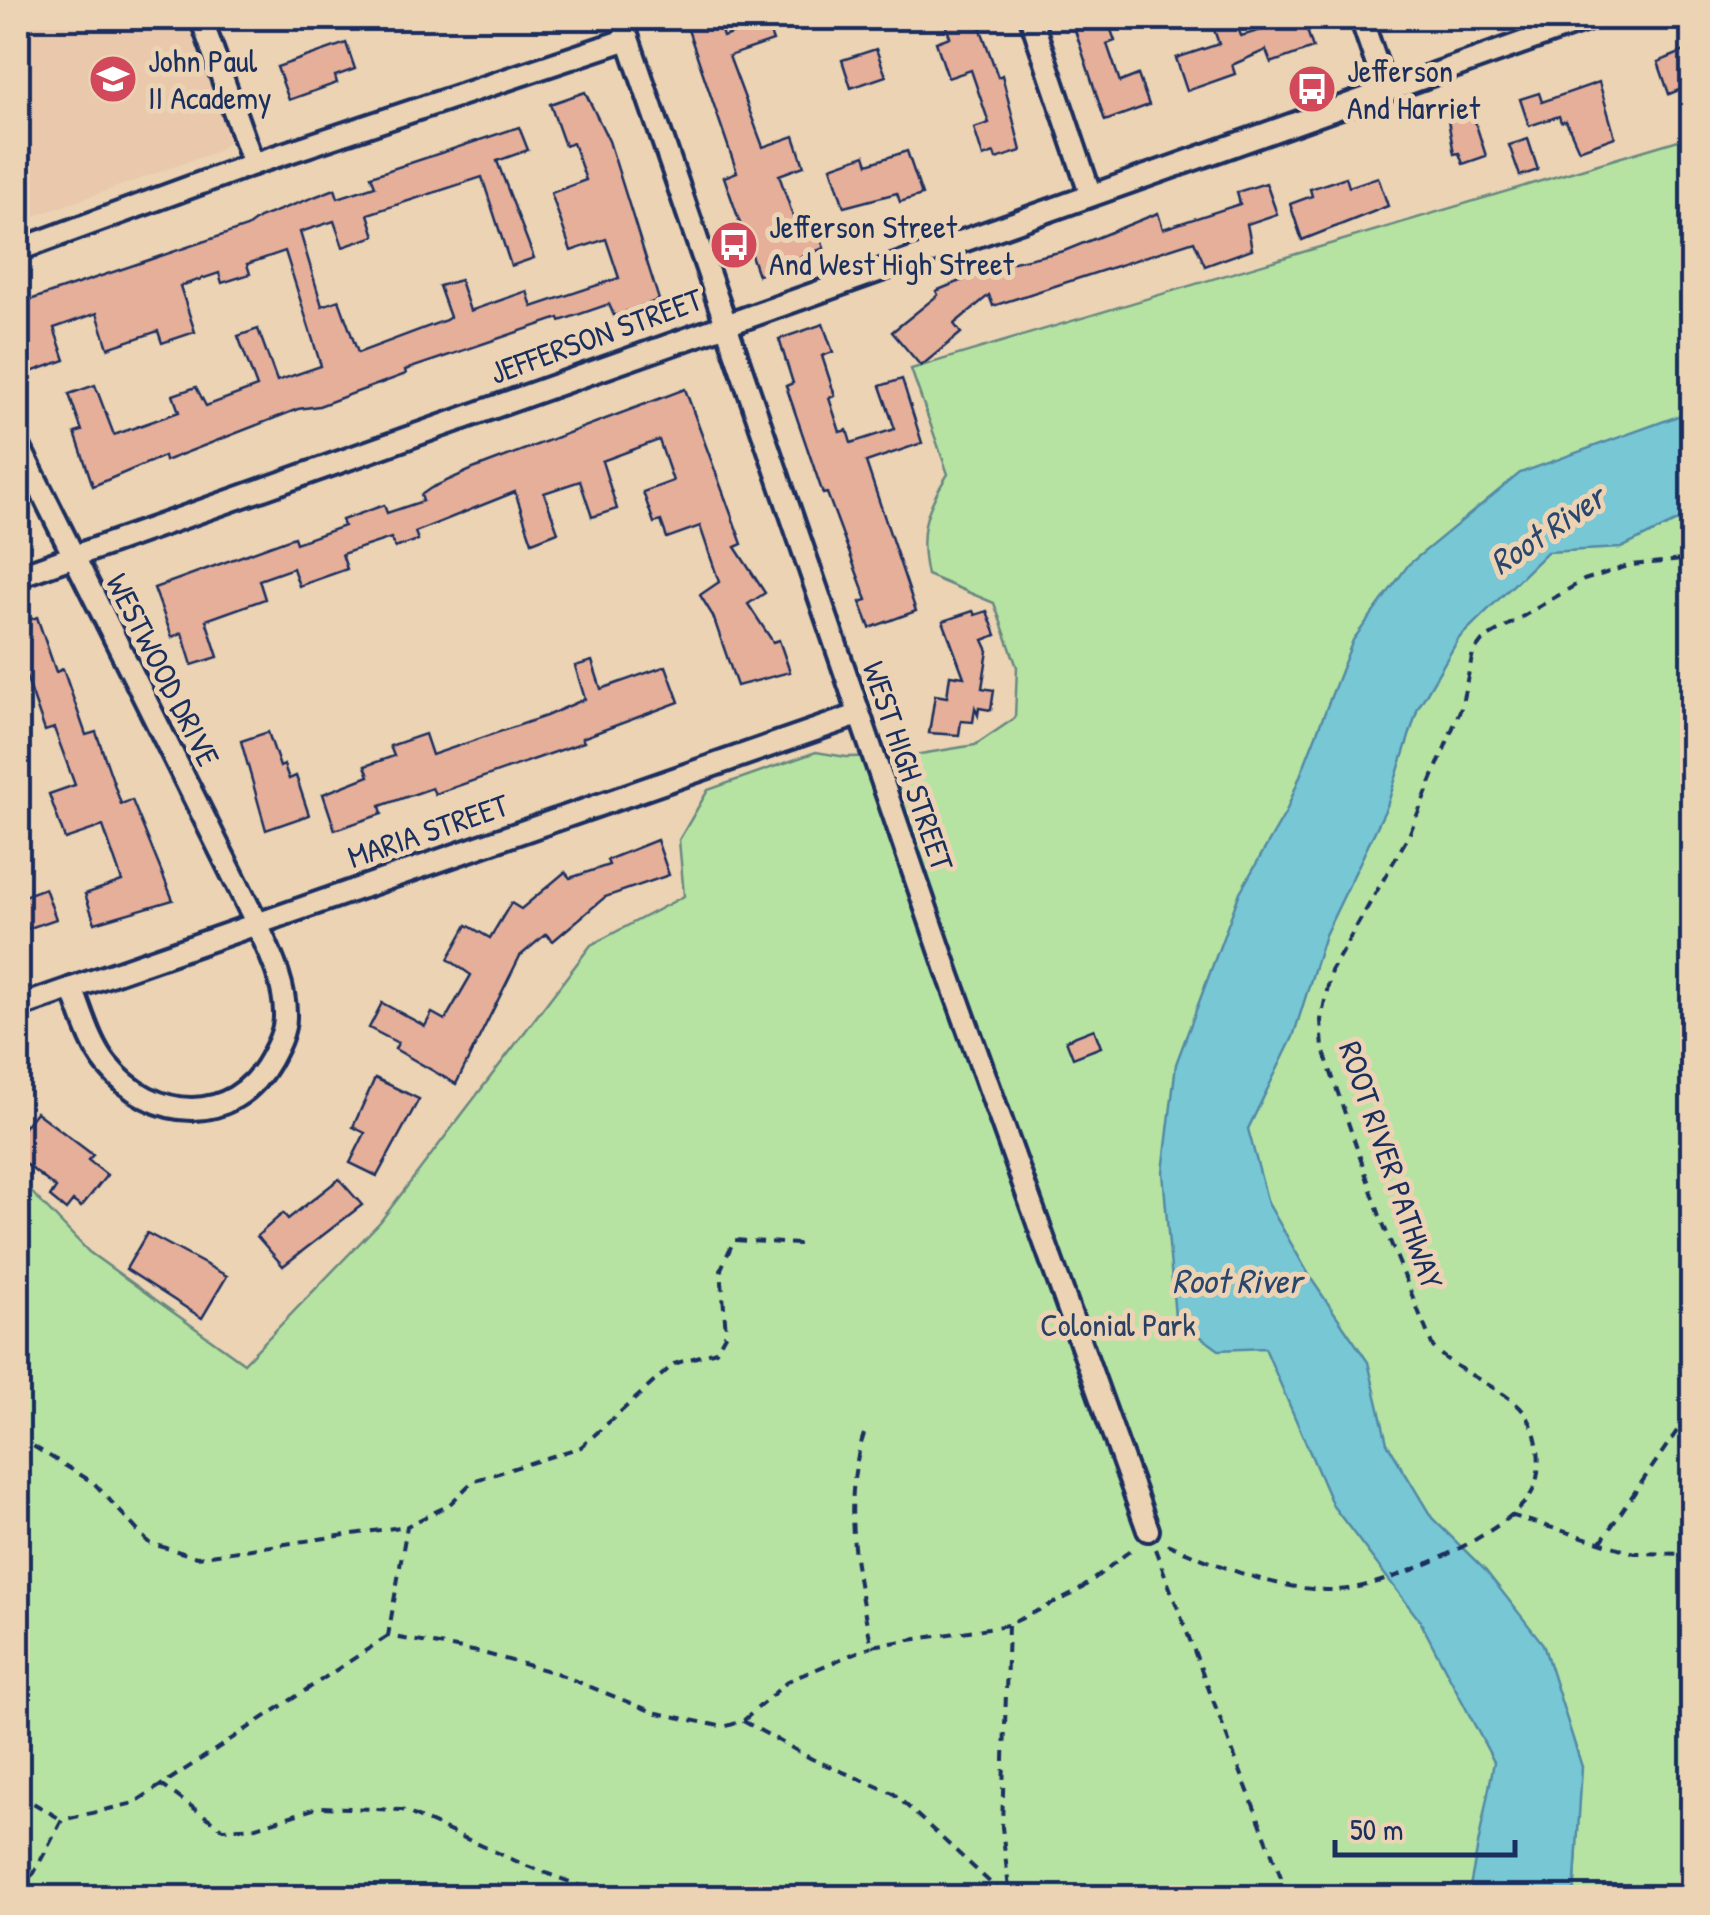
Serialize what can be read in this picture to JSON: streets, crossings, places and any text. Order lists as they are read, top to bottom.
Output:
{
  "streets": {
    "street": [
      "JEFFERSON STREET",
      "WESTWOOD DRIVE",
      "WEST HIGH STREET",
      "MARIA STREET"
    ],
    "path": ["ROOT RIVER PATHWAY"]
  },
  "crossings": [
    ["JEFFERSON STREET", "WESTWOOD DRIVE"],
    ["JEFFERSON STREET", "WEST HIGH STREET"],
    ["WESTWOOD DRIVE", "MARIA STREET"],
    ["WEST HIGH STREET", "MARIA STREET"],
    ["WEST HIGH STREET", "ROOT RIVER PATHWAY"]
  ],
  "water": ["Root River"],
  "parks": ["Colonial Park"],
  "places": {
    "school or university": ["John Paul II Academy"],
    "bus stop": ["Jefferson And Harriet", "Jefferson Street And West High Street"]
  },
  "scale_bar": "50 m"
}
